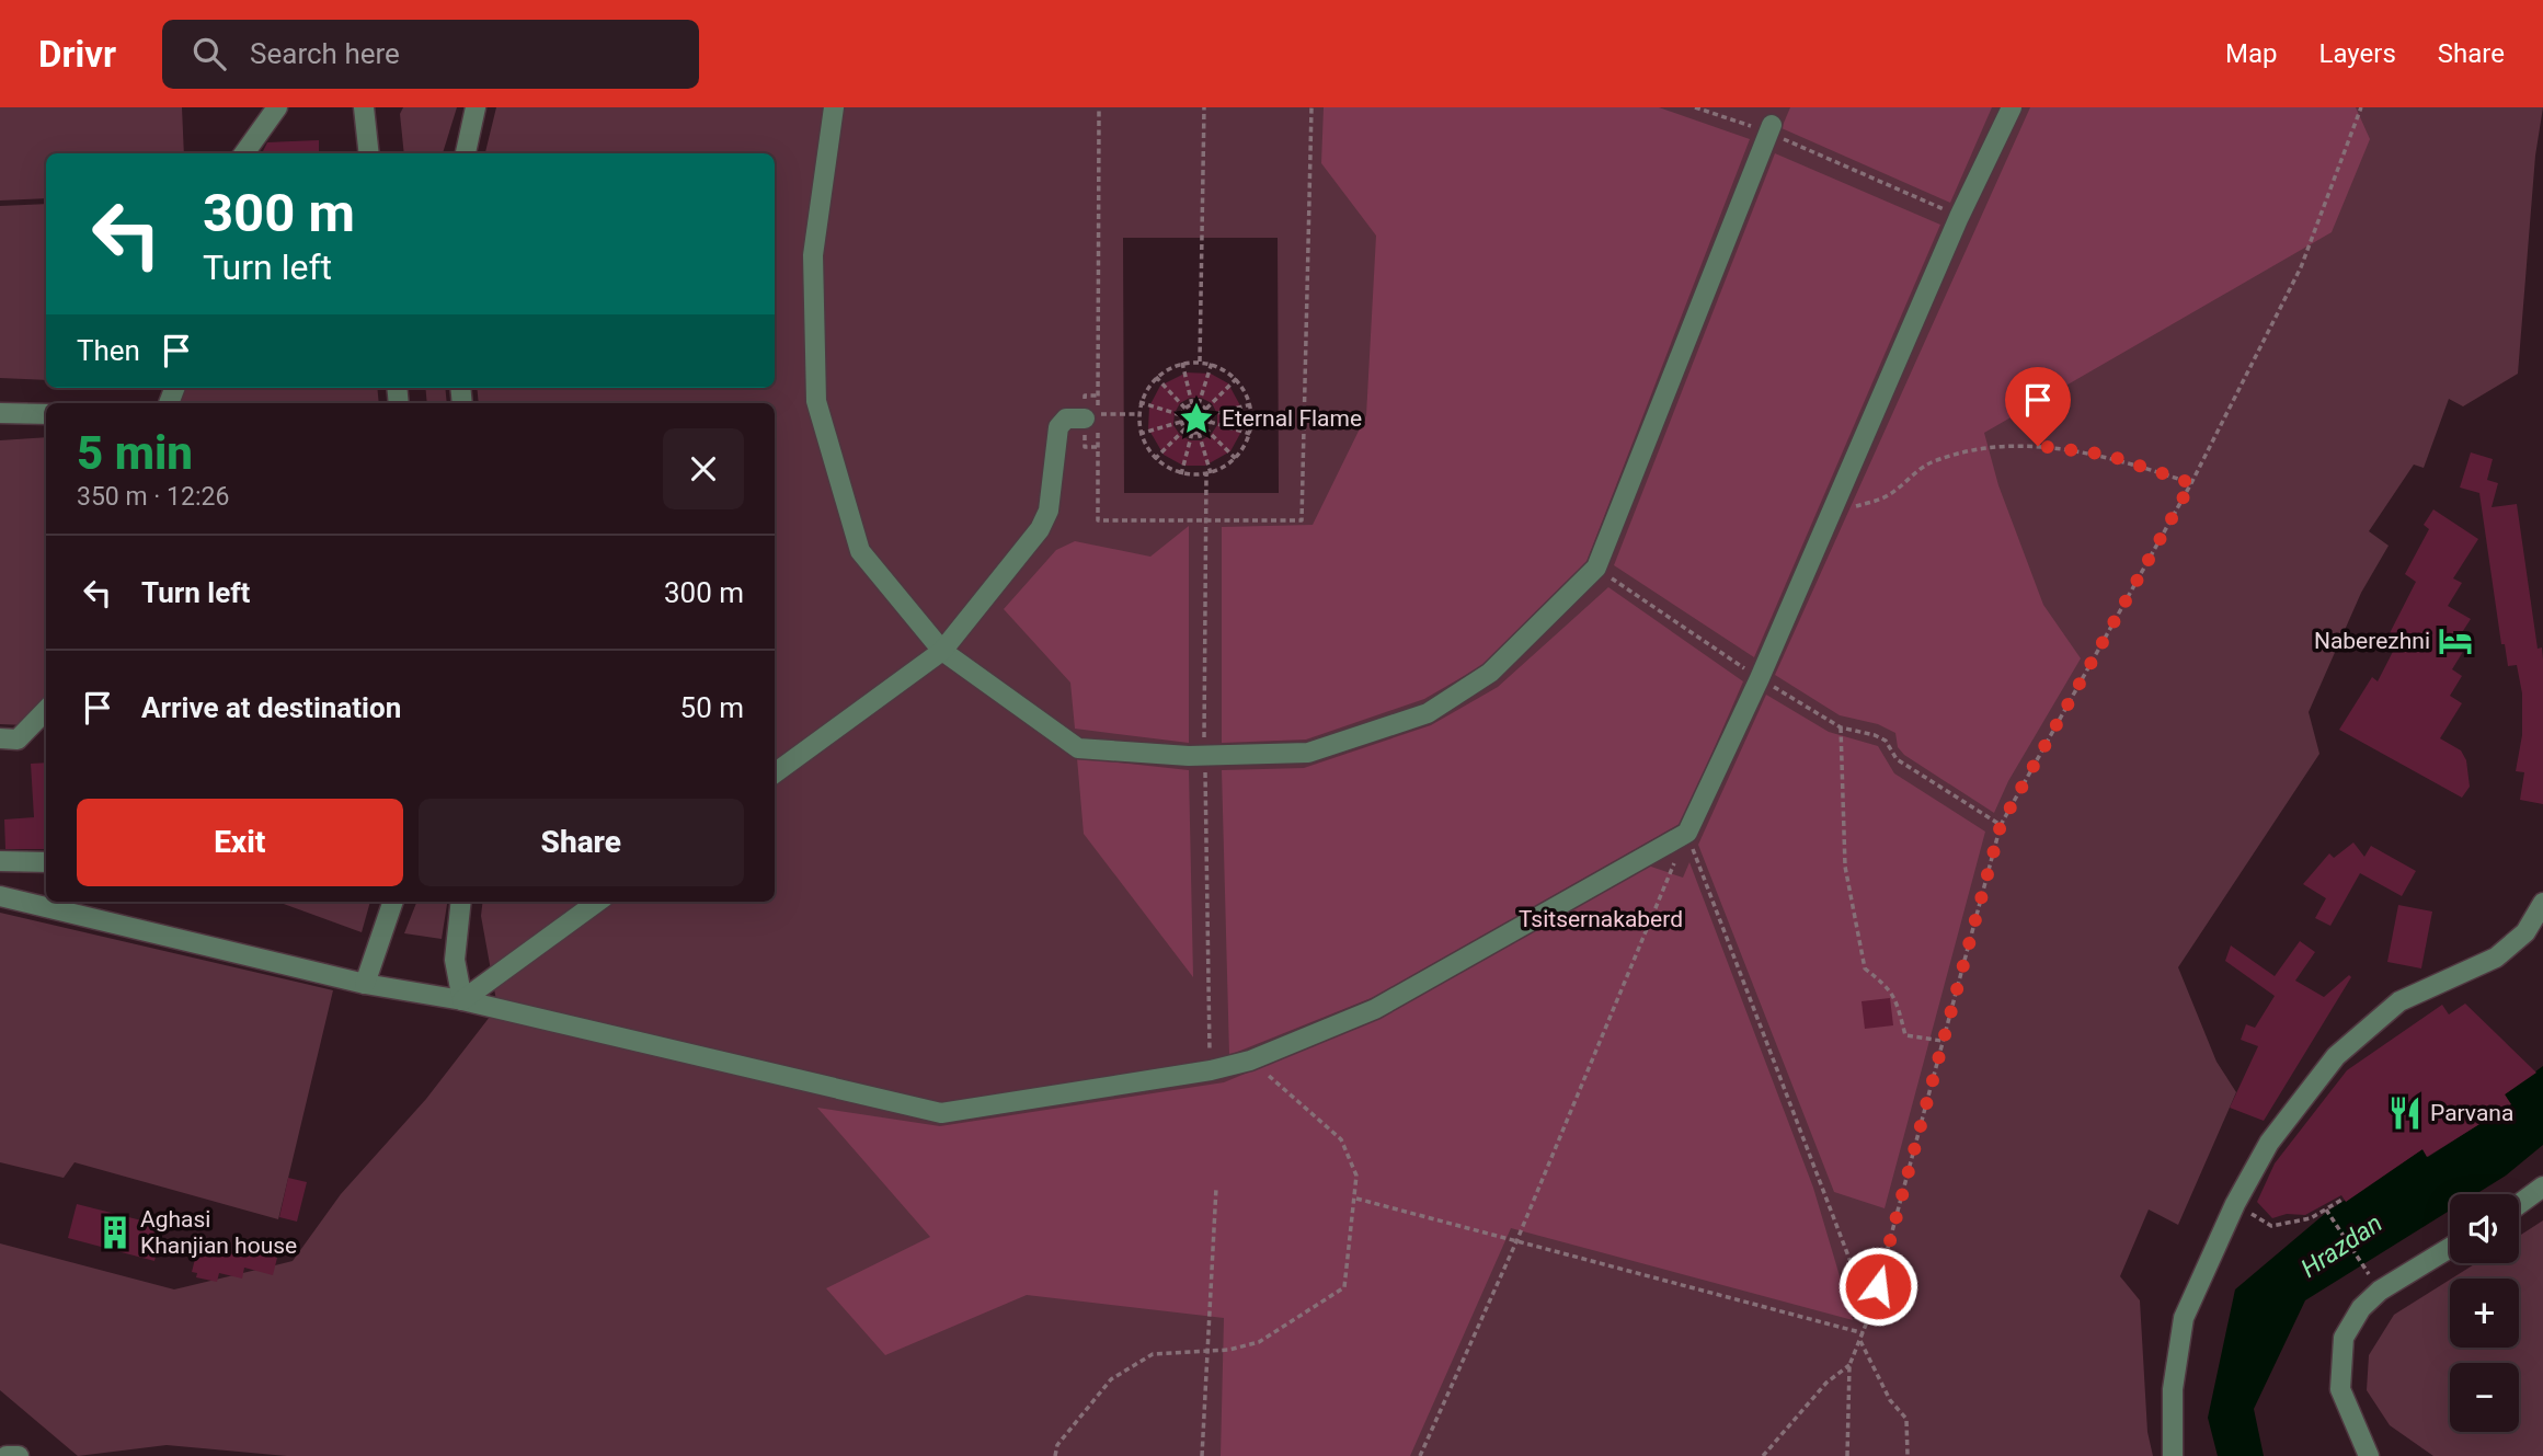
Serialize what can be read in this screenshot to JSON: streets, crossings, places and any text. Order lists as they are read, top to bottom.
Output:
{
  "water": ["Hrazdan"],
  "parks": ["Tsitsernakaberd"],
  "places": {
    "place": ["Eternal Flame"],
    "hotel": ["Naberezhni"],
    "restaurant": ["Parvana"],
    "building": ["Aghasi Khanjian house"]
  },
  "page": {
    "header": "Drivr",
    "search": "Search here",
    "nav": ["Map", "Layers", "Share"],
    "turn": ["300 m", "Turn left"],
    "then": "Then",
    "heading": ["5 min", "350 m · 12:26"],
    "list": [
      {
        "name": "Turn left",
        "value": "300 m"
      },
      {
        "name": "Arrive at destination",
        "value": "50 m"
      }
    ],
    "buttons": ["Exit", "Share"],
    "map_buttons": ["+", "−"]
  }
}
